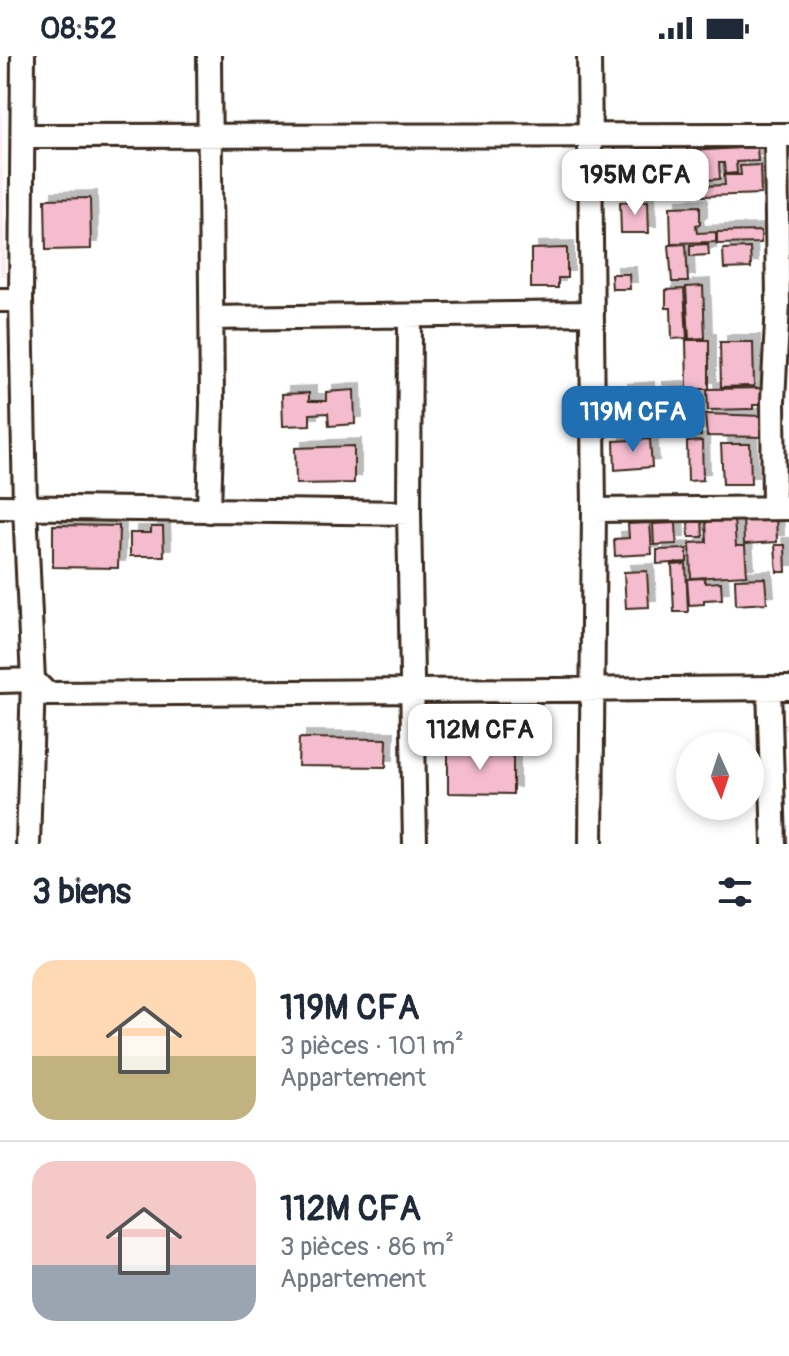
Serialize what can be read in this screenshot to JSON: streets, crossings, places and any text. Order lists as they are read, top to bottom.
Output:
{
  "north": "bottom",
  "page": {
    "status": "08:52",
    "price": ["195M CFA", "119M CFA", "112M CFA"],
    "heading": "3 biens",
    "list": [
      {
        "name": "119M CFA",
        "note": "3 pièces · 101 m² · Appartement"
      },
      {
        "name": "112M CFA",
        "note": "3 pièces · 86 m² · Appartement"
      }
    ]
  }
}
